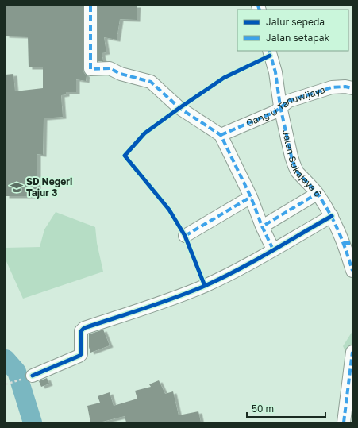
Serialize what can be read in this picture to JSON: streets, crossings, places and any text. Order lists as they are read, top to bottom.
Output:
{
  "streets": {
    "street": ["Gang U Tanuwijaya", "Jalan Sukajaya 6"]
  },
  "crossings": [
    ["Gang U Tanuwijaya", "Jalan Sukajaya 6"]
  ],
  "places": {
    "school or university": ["SD Negeri Tajur 3"]
  },
  "legend": ["Jalur sepeda", "Jalan setapak"],
  "scale_bar": "50 m"
}
